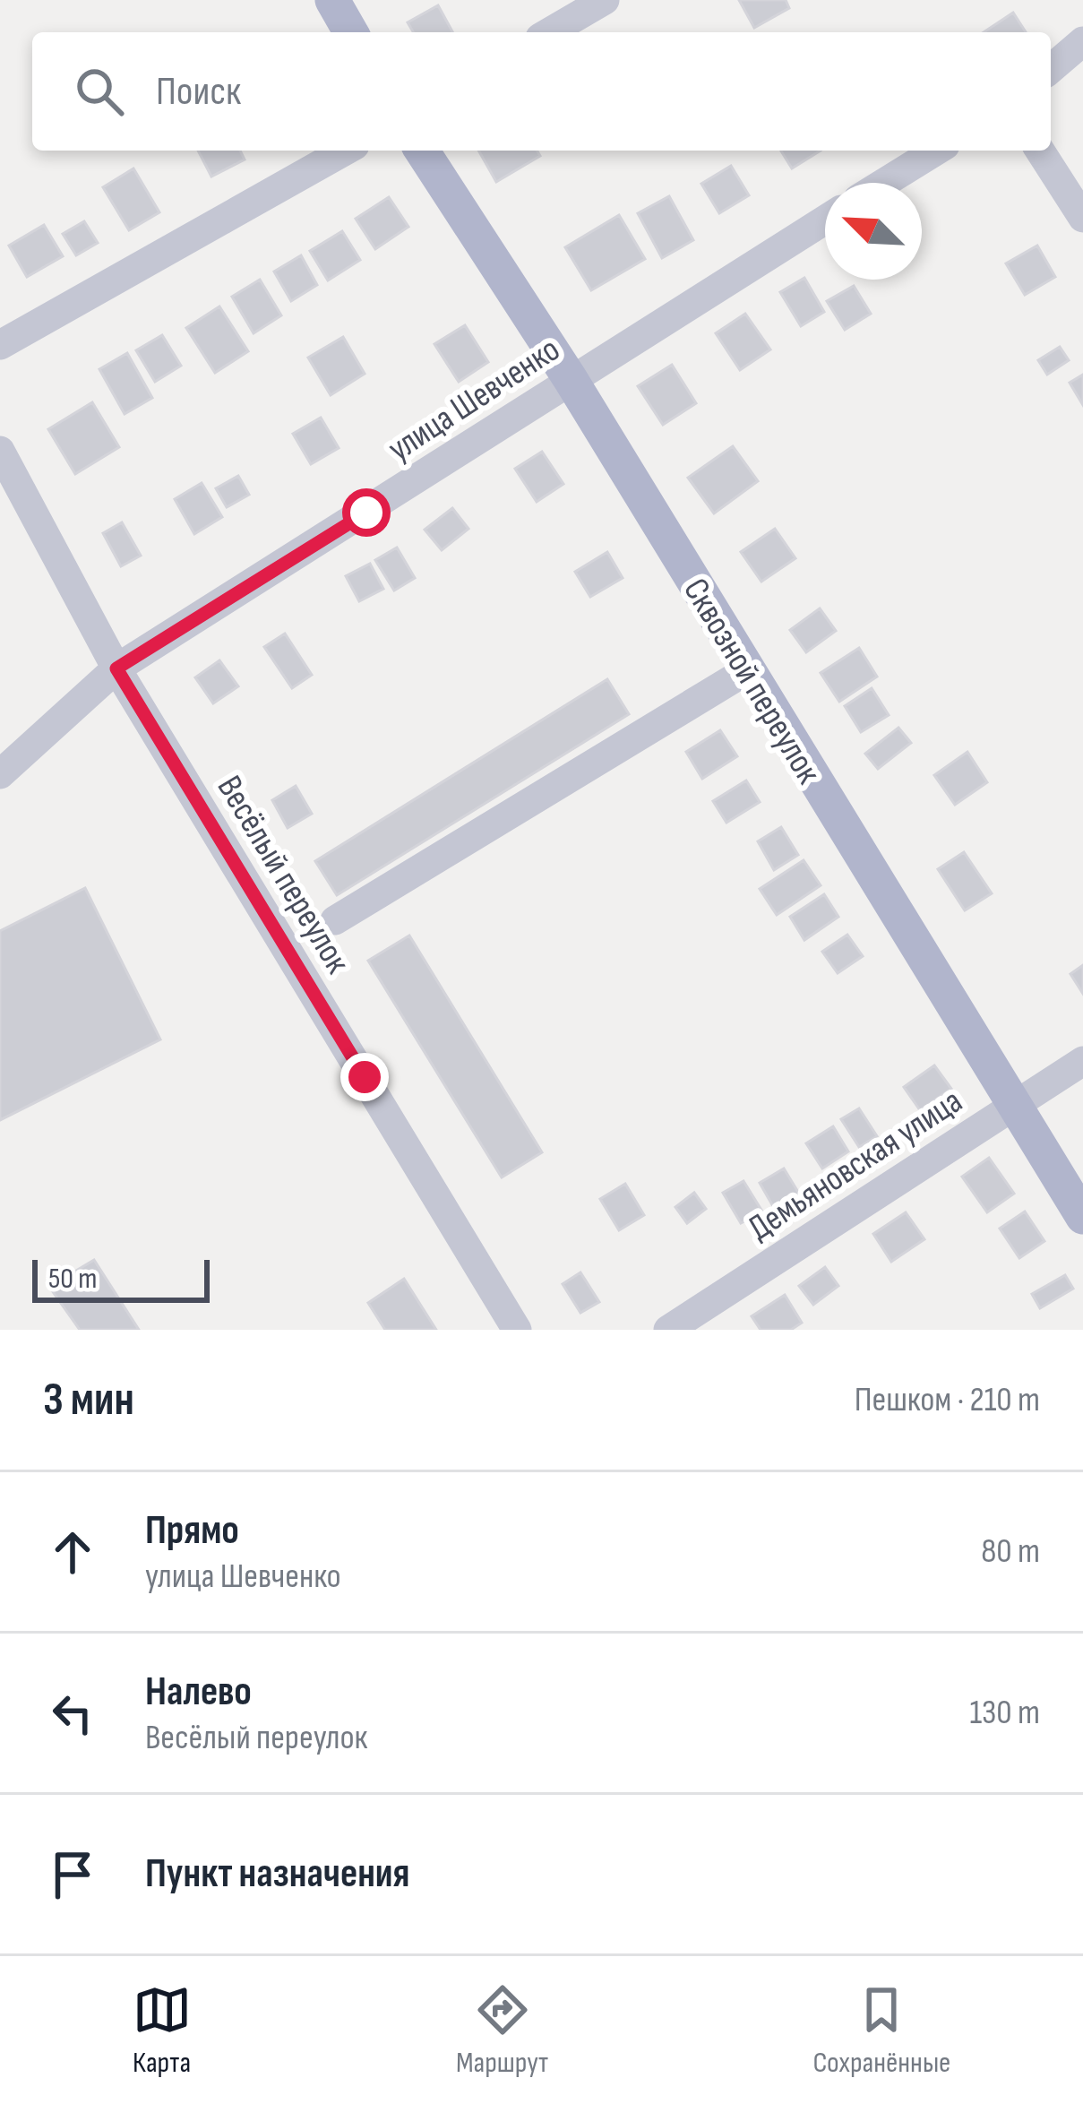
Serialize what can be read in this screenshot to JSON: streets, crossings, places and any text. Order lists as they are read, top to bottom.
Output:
{
  "streets": {
    "main road": ["Сквозной переулок"],
    "street": ["улица Шевченко", "Весёлый переулок", "Демьяновская улица"]
  },
  "crossings": [
    ["улица Шевченко", "Сквозной переулок"],
    ["улица Шевченко", "Весёлый переулок"],
    ["Сквозной переулок", "Демьяновская улица"]
  ],
  "scale_bar": "50 m",
  "north": "top left",
  "page": {
    "search": "Поиск",
    "scale": "50 m",
    "heading": ["3 мин", "Пешком · 210 m"],
    "list": [
      ["Прямо", "улица Шевченко", "80 m"],
      ["Налево", "Весёлый переулок", "130 m"],
      "Пункт назначения"
    ],
    "nav": ["Карта", "Маршрут", "Сохранённые"]
  }
}
